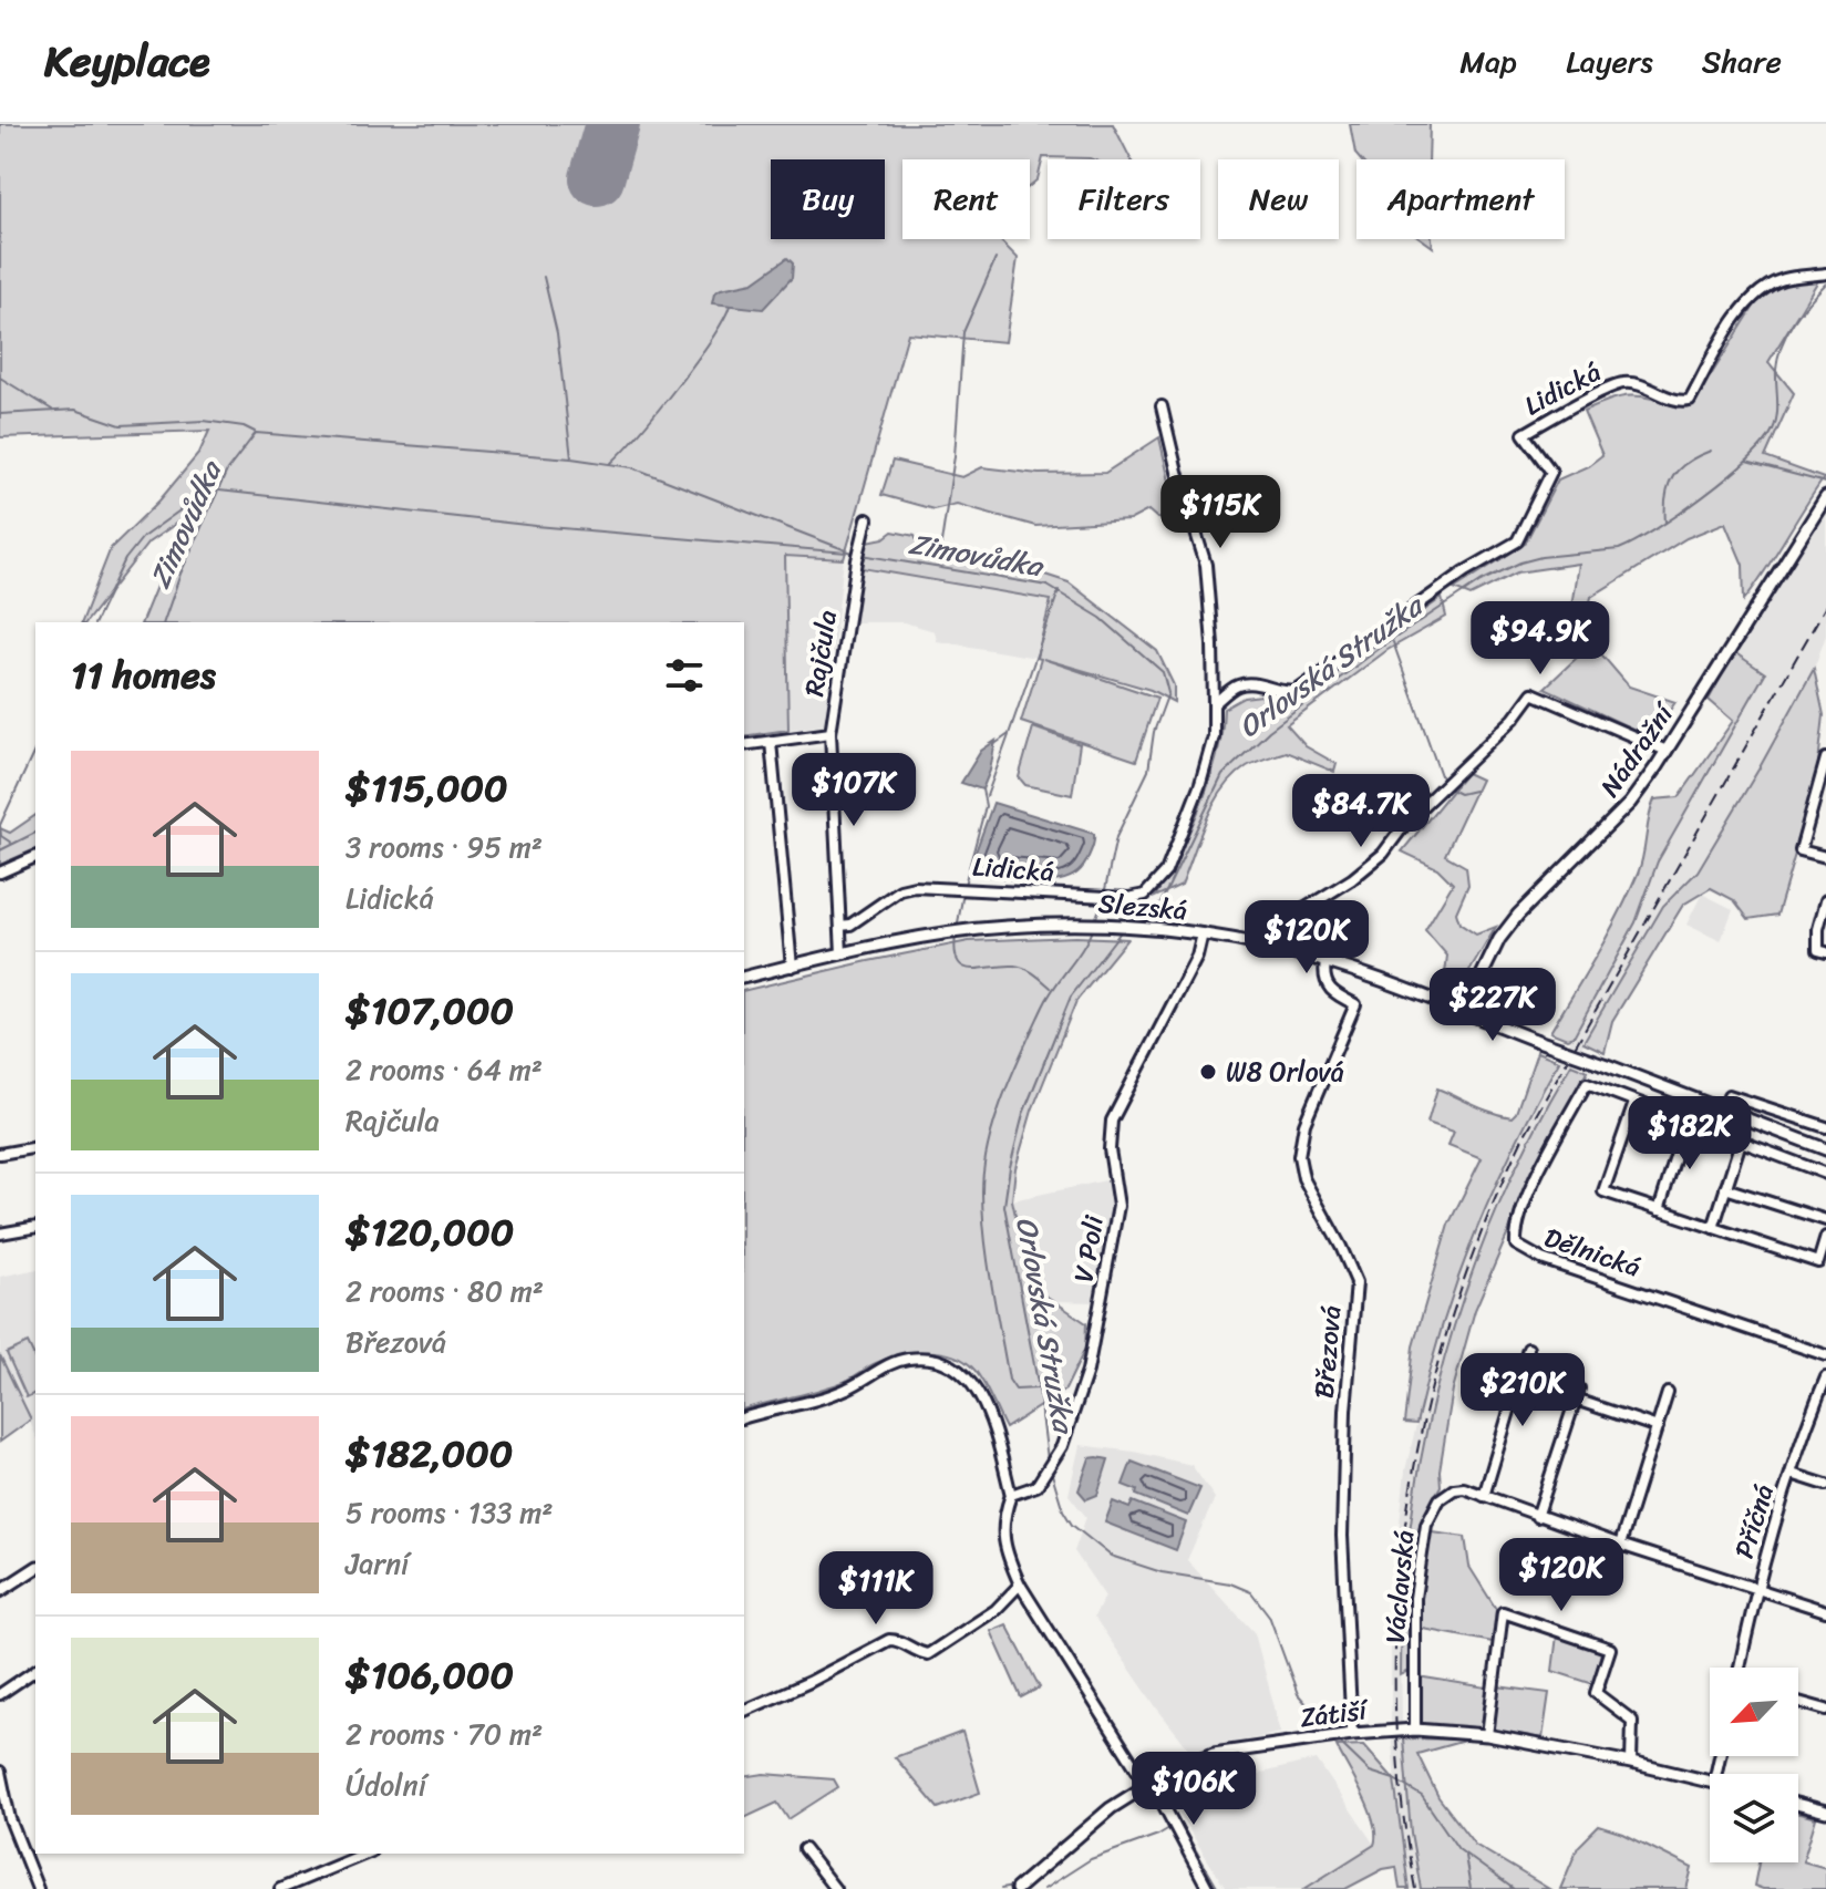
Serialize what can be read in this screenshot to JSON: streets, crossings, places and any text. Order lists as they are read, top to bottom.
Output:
{
  "streets": {
    "street": [
      "Lidická",
      "Rajčula",
      "Nádražní",
      "Slezská",
      "V Poli",
      "Dělnická",
      "Březová",
      "Příčná",
      "Václavská",
      "Zátiší"
    ]
  },
  "crossings": [
    ["Lidická", "Rajčula"],
    ["Rajčula", "Slezská"],
    ["Nádražní", "Slezská"],
    ["Slezská", "V Poli"],
    ["Slezská", "Březová"],
    ["Březová", "Zátiší"],
    ["Příčná", "Václavská"],
    ["Václavská", "Zátiší"]
  ],
  "water": ["Zimovůdka", "Orlovská Stružka"],
  "places": ["W8 Orlová"],
  "north": "bottom left",
  "page": {
    "header": "Keyplace",
    "nav": ["Map", "Layers", "Share"],
    "chip": [
      "Buy",
      "Rent",
      "Filters",
      "New",
      "Apartment"
    ],
    "price": [
      "$115K",
      "$94.9K",
      "$107K",
      "$84.7K",
      "$120K",
      "$227K",
      "$182K",
      "$210K",
      "$120K",
      "$111K",
      "$106K"
    ],
    "heading": "11 homes",
    "list": [
      {
        "name": "$115,000",
        "note": "3 rooms · 95 m² · Lidická"
      },
      {
        "name": "$107,000",
        "note": "2 rooms · 64 m² · Rajčula"
      },
      {
        "name": "$120,000",
        "note": "2 rooms · 80 m² · Březová"
      },
      {
        "name": "$182,000",
        "note": "5 rooms · 133 m² · Jarní"
      },
      {
        "name": "$106,000",
        "note": "2 rooms · 70 m² · Údolní"
      }
    ]
  }
}
